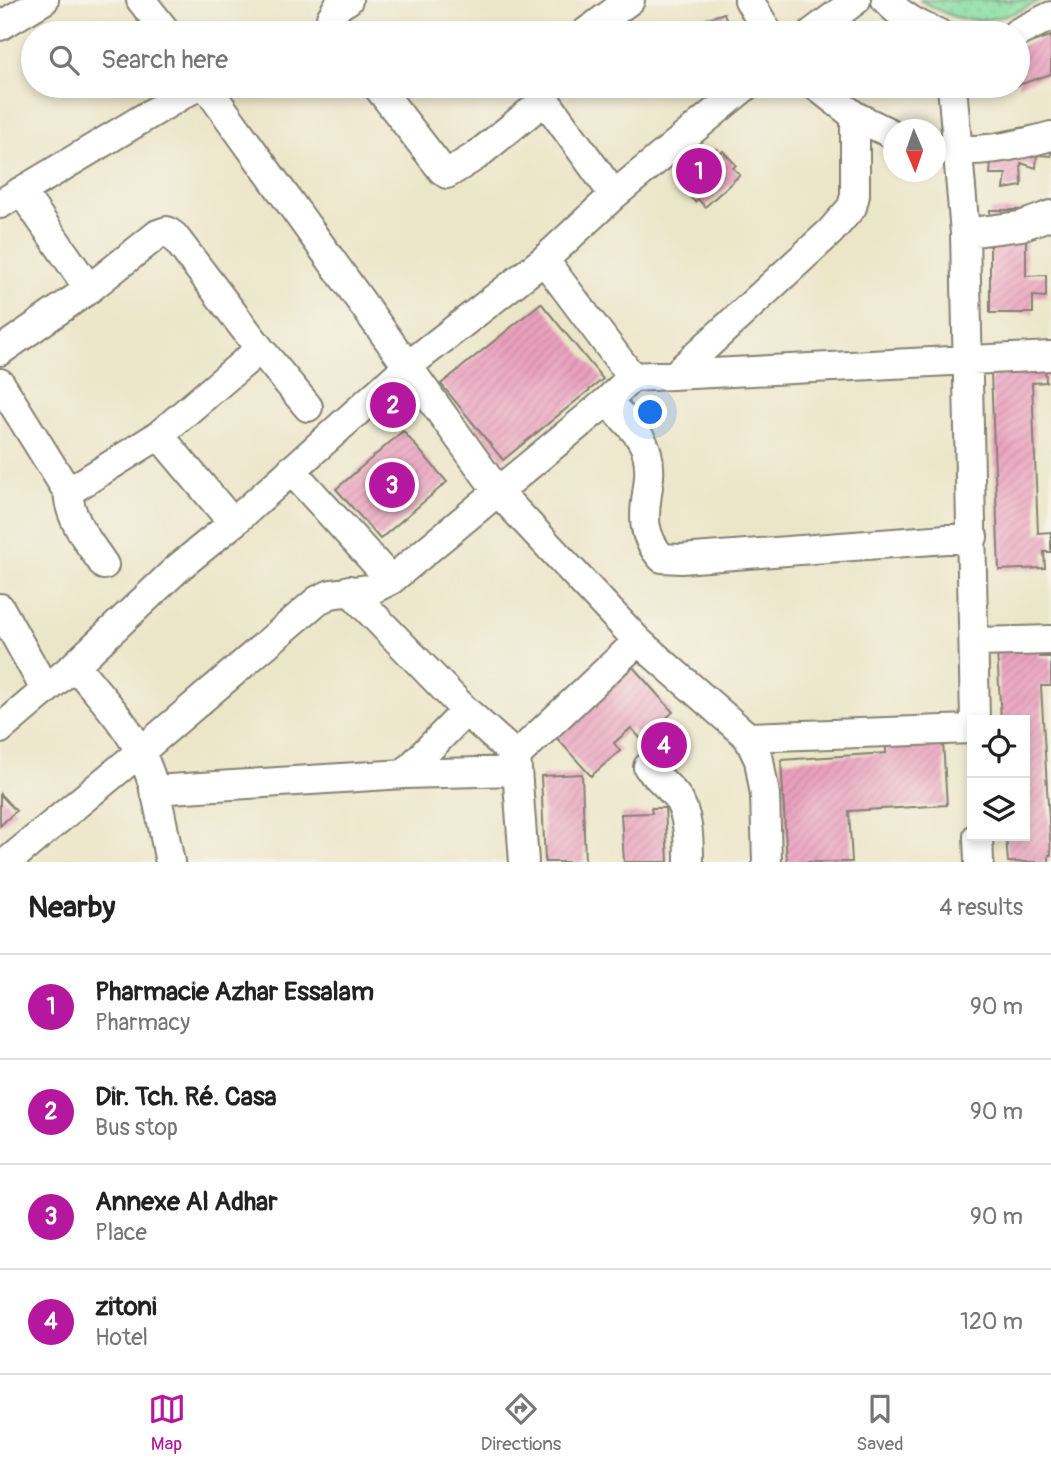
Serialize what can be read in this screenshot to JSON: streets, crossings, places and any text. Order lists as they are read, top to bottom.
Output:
{
  "north": "bottom",
  "page": {
    "search": "Search here",
    "pins": [
      "1",
      "2",
      "3",
      "4"
    ],
    "heading": ["Nearby", "4 results"],
    "list": [
      {
        "mark": "1",
        "name": "Pharmacie Azhar Essalam",
        "note": "Pharmacy",
        "value": "90 m"
      },
      {
        "mark": "2",
        "name": "Dir. Tch. Ré. Casa",
        "note": "Bus stop",
        "value": "90 m"
      },
      {
        "mark": "3",
        "name": "Annexe Al Adhar",
        "note": "Place",
        "value": "90 m"
      },
      {
        "mark": "4",
        "name": "zitoni",
        "note": "Hotel",
        "value": "120 m"
      }
    ],
    "nav": ["Map", "Directions", "Saved"]
  }
}
